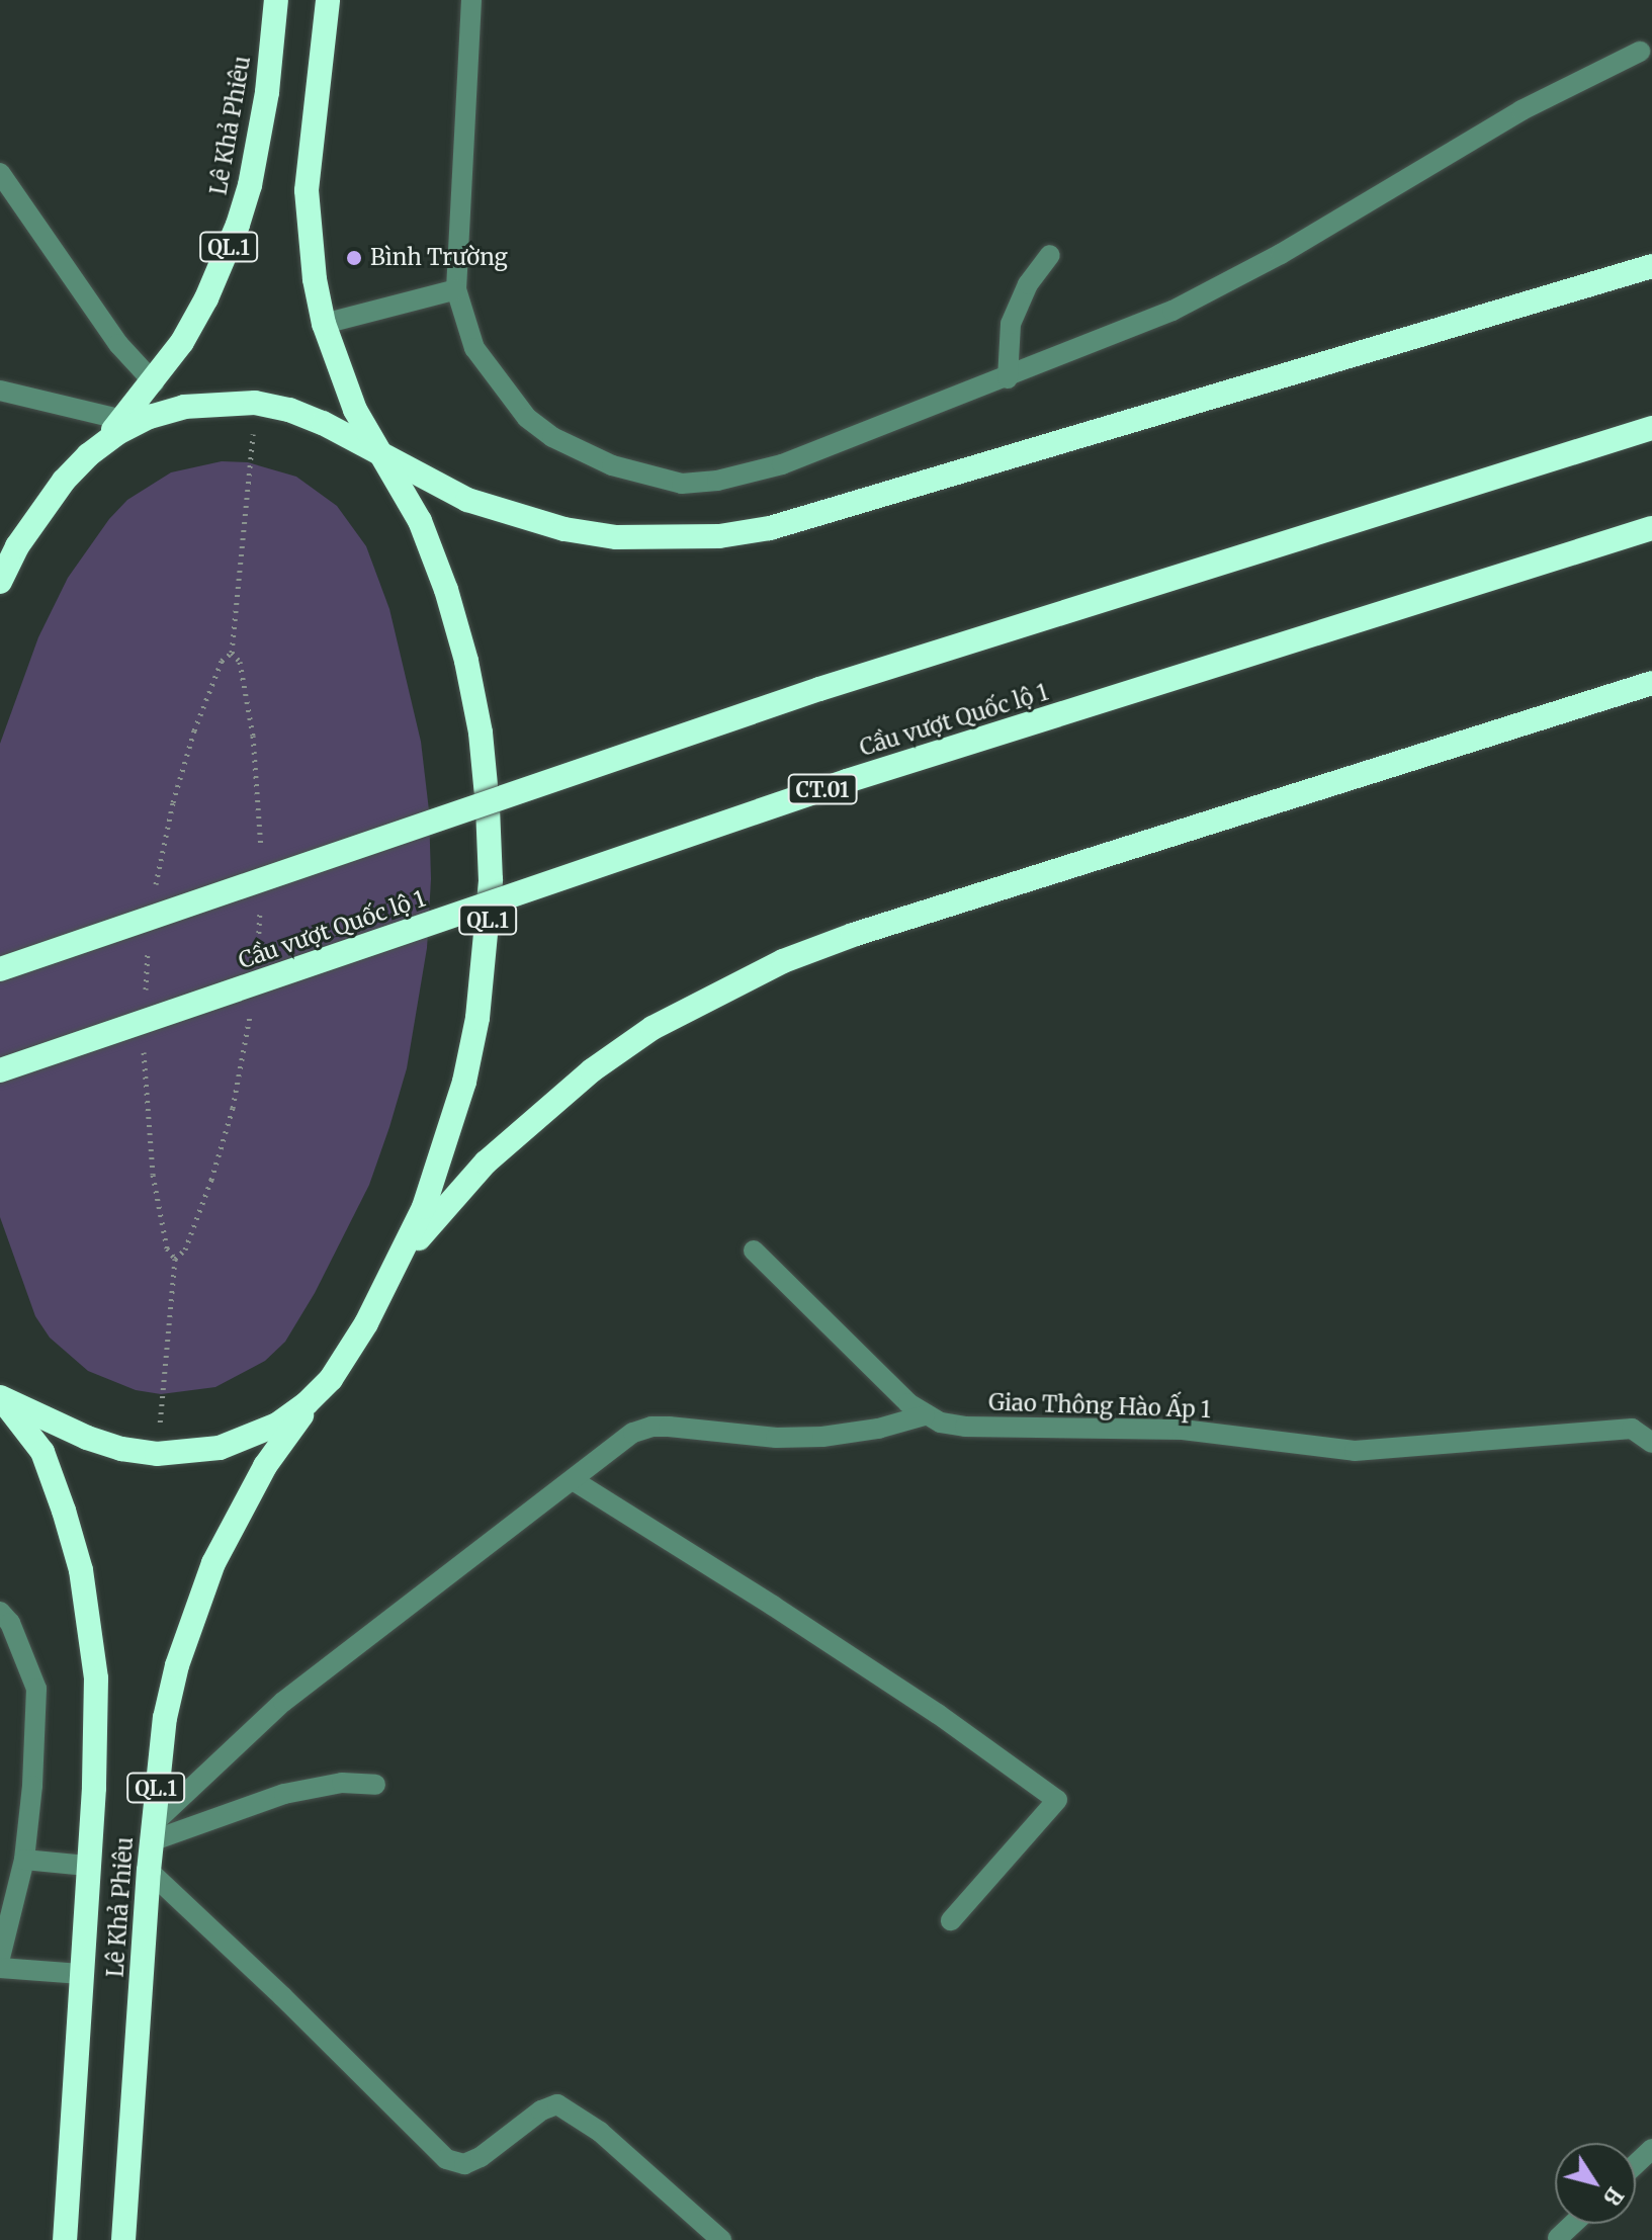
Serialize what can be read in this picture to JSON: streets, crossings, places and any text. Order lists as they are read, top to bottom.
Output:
{
  "streets": {
    "highway": [
      "Lê Khả Phiêu",
      "QL.1",
      "Cầu vượt Quốc lộ 1",
      "CT.01"
    ],
    "street": ["Giao Thông Hào Ấp 1"]
  },
  "crossings": [
    ["Lê Khả Phiêu", "QL.1"]
  ],
  "places": ["Bình Trường"],
  "north": "bottom right"
}
